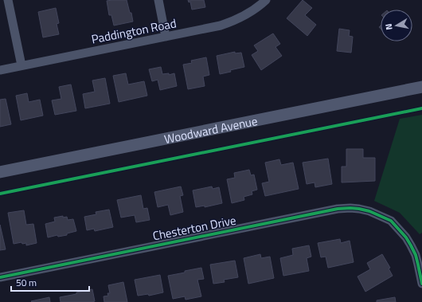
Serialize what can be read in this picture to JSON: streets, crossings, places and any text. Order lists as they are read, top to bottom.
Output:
{
  "streets": {
    "main road": ["Woodward Avenue"],
    "street": ["Paddington Road", "Chesterton Drive"]
  },
  "scale_bar": "50 m",
  "north": "left"
}
